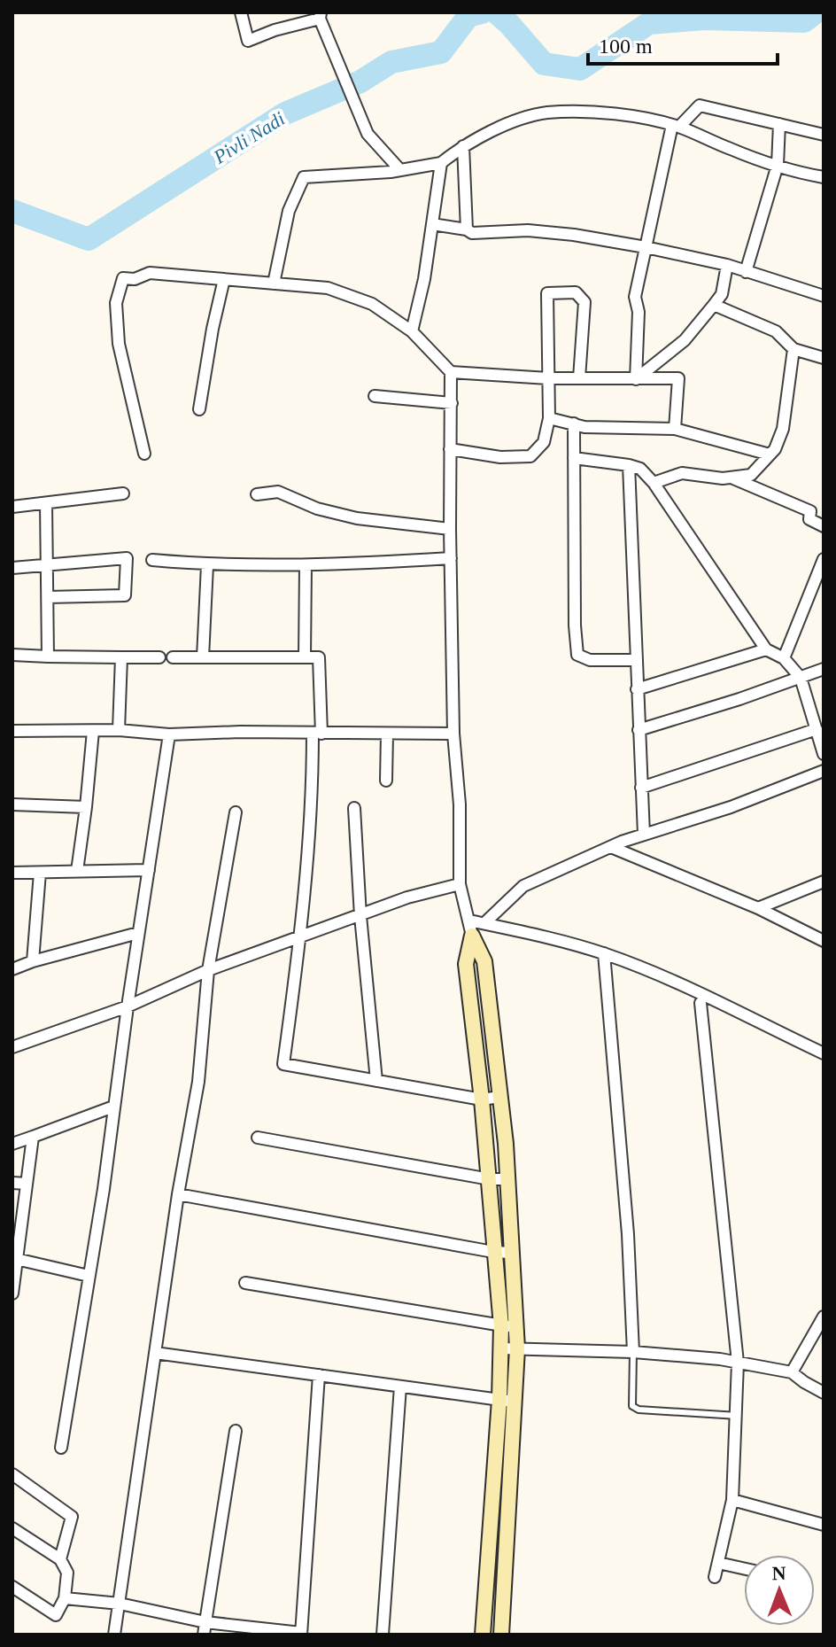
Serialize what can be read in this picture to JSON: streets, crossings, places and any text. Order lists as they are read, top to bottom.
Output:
{
  "water": ["Pivli Nadi"],
  "scale_bar": "100 m",
  "north": "top"
}
